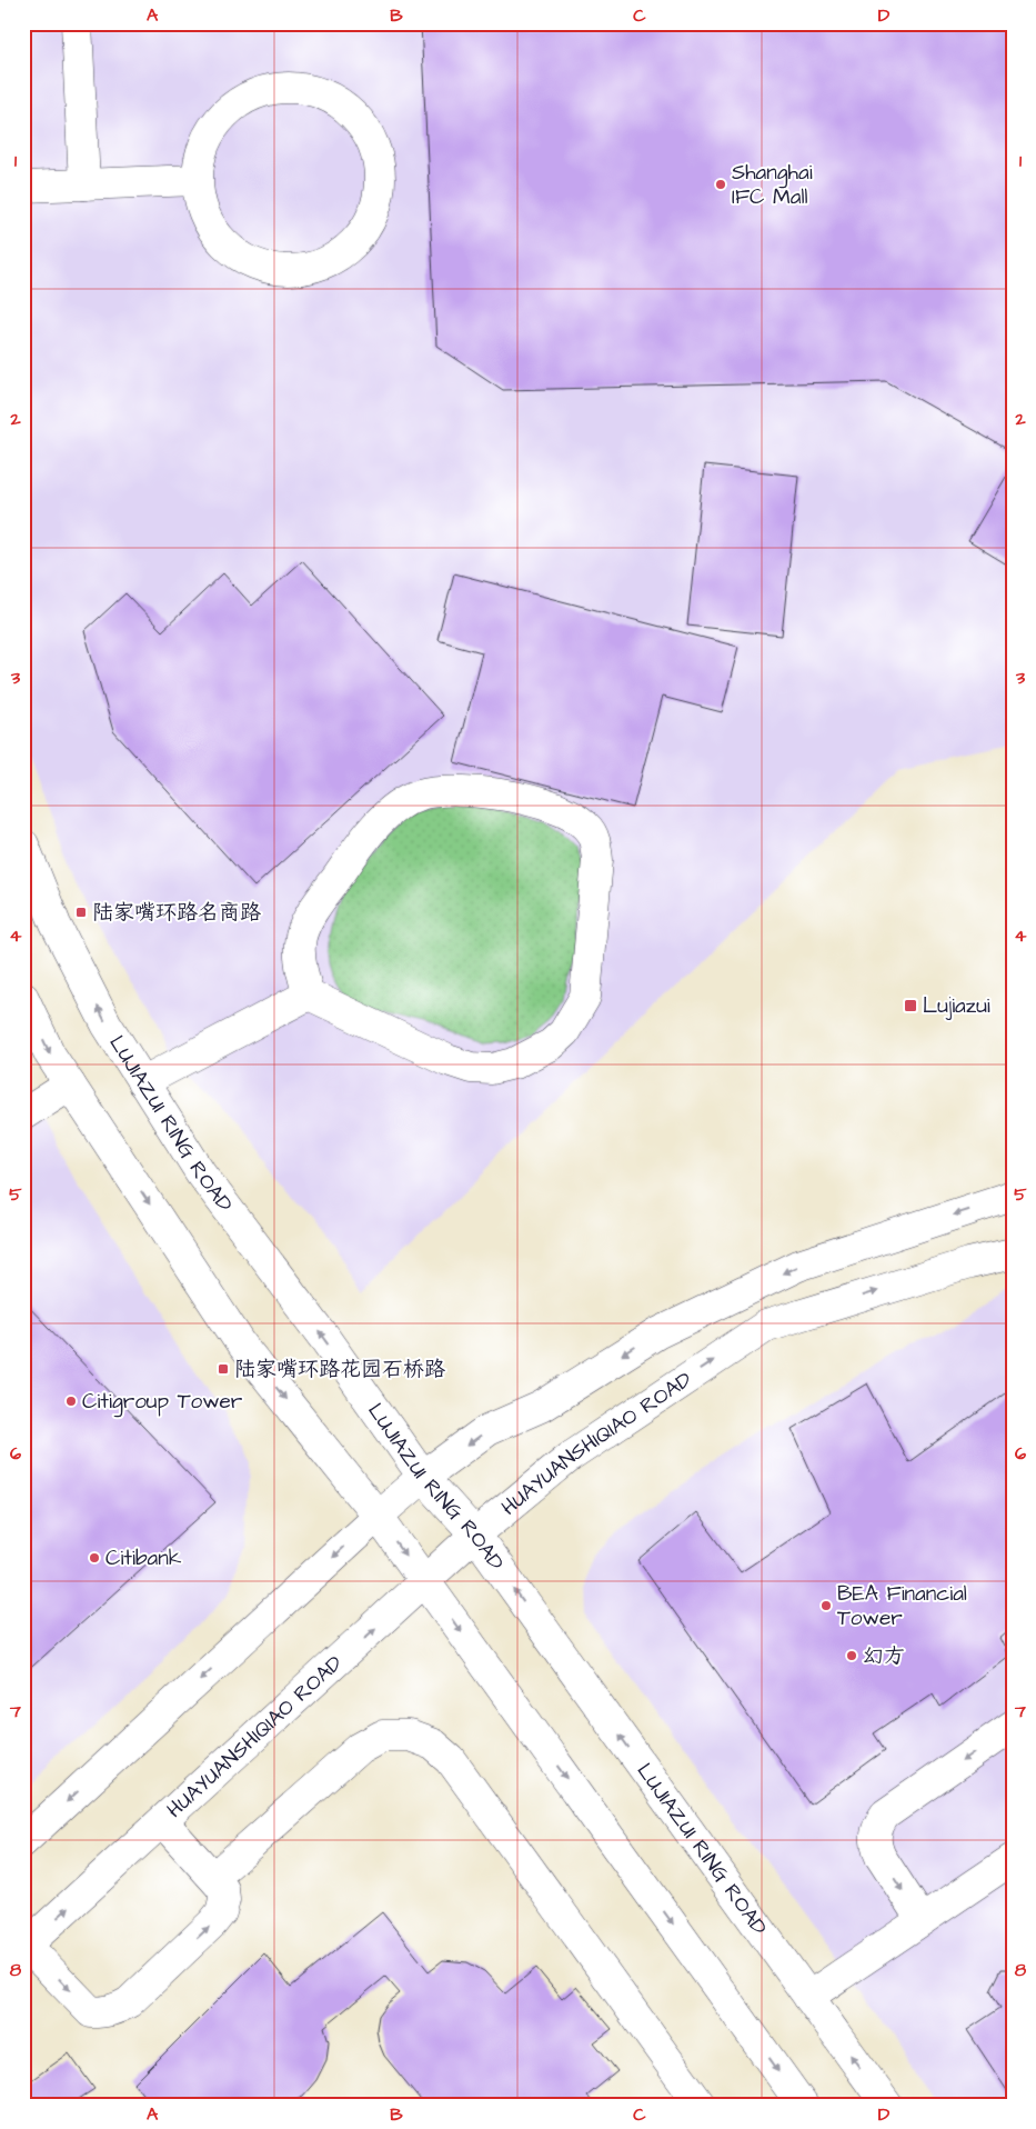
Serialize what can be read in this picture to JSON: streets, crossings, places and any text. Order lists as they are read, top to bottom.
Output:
{
  "streets": {
    "main road": ["LUJIAZUI RING ROAD", "HUAYUANSHIQIAO ROAD"]
  },
  "crossings": [
    ["LUJIAZUI RING ROAD", "HUAYUANSHIQIAO ROAD"]
  ],
  "places": {
    "other": [
      "Shanghai IFC Mall",
      "Citigroup Tower",
      "Citibank",
      "BEA Financial Tower",
      "幻方"
    ],
    "transit": ["陆家嘴环路名商路", "Lujiazui", "陆家嘴环路花园石桥路"]
  },
  "grid": {
    "columns": [
      "A",
      "B",
      "C",
      "D"
    ],
    "rows": [
      "1",
      "2",
      "3",
      "4",
      "5",
      "6",
      "7",
      "8"
    ]
  }
}
